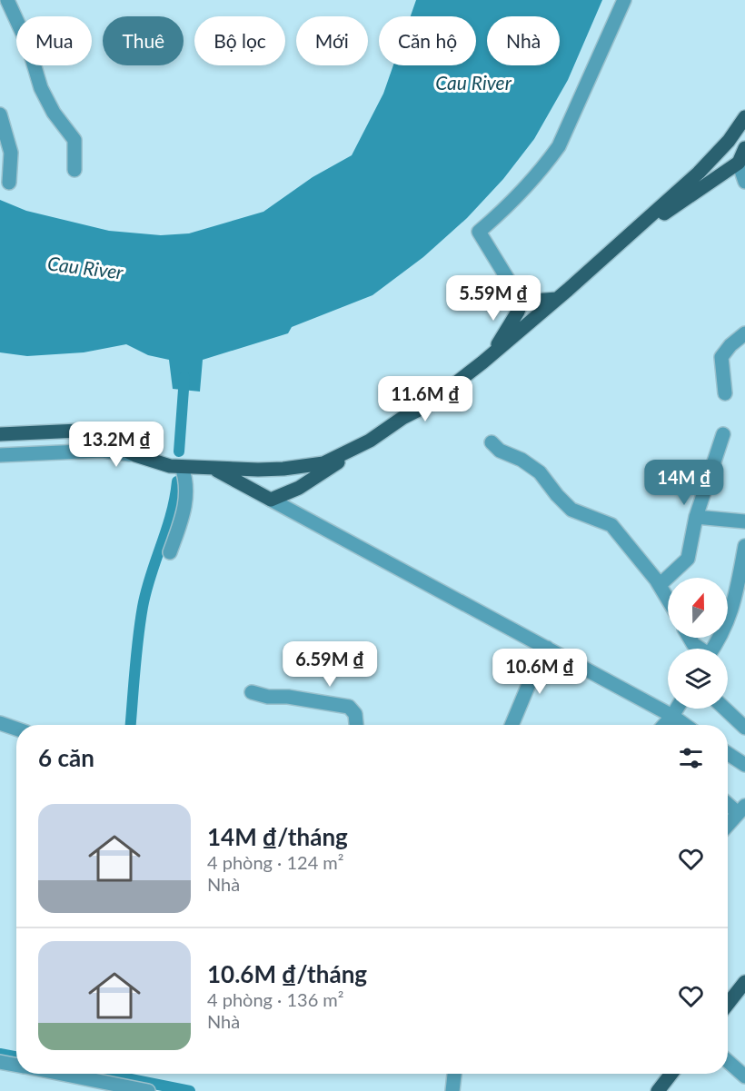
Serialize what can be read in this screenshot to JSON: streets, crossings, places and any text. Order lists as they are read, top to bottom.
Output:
{
  "water": ["Cau River"],
  "north": "top",
  "page": {
    "chip": [
      "Mua",
      "Thuê",
      "Bộ lọc",
      "Mới",
      "Căn hộ",
      "Nhà"
    ],
    "price": [
      "5.59M ₫",
      "11.6M ₫",
      "13.2M ₫",
      "14M ₫",
      "6.59M ₫",
      "10.6M ₫"
    ],
    "heading": "6 căn",
    "list": [
      {
        "name": "14M ₫/tháng",
        "note": "4 phòng · 124 m² · Nhà"
      },
      {
        "name": "10.6M ₫/tháng",
        "note": "4 phòng · 136 m² · Nhà"
      }
    ]
  }
}
